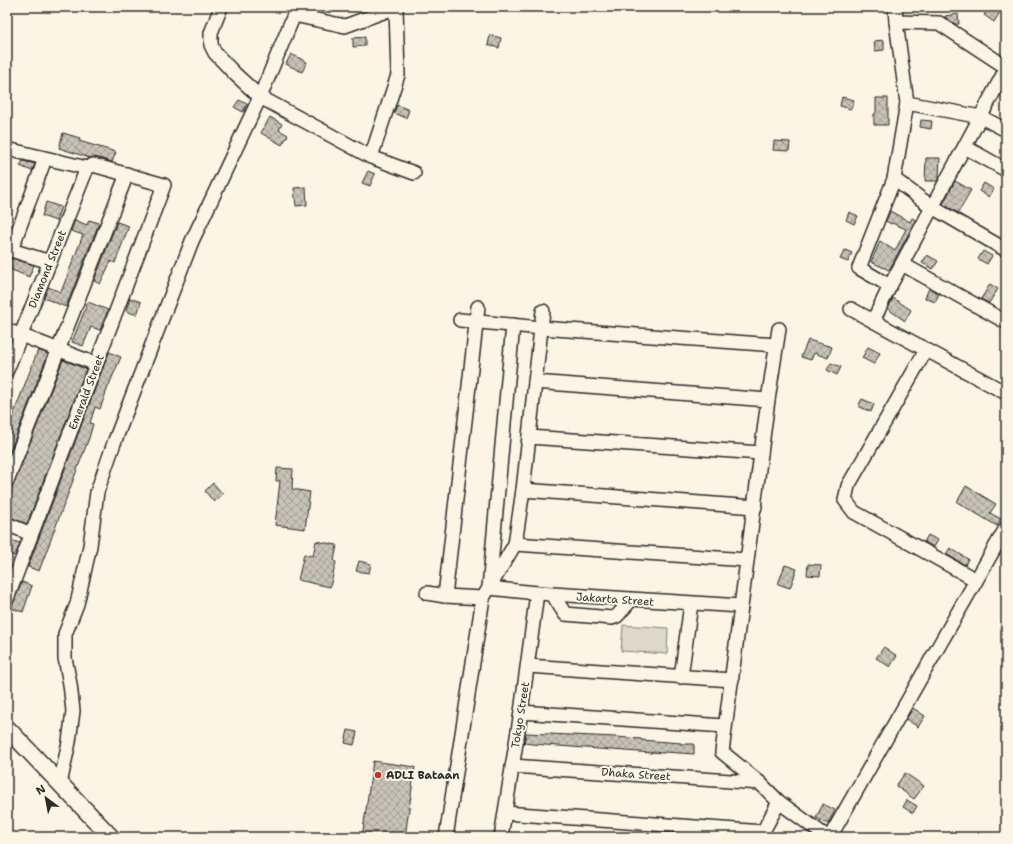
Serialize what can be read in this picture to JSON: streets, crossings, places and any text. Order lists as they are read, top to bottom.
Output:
{
  "streets": {
    "street": [
      "Diamond Street",
      "Emerald Street",
      "Jakarta Street",
      "Tokyo Street",
      "Dhaka Street"
    ]
  },
  "crossings": [
    ["Jakarta Street", "Tokyo Street"],
    ["Tokyo Street", "Dhaka Street"]
  ],
  "places": ["ADLI Bataan"],
  "north": "top left"
}
